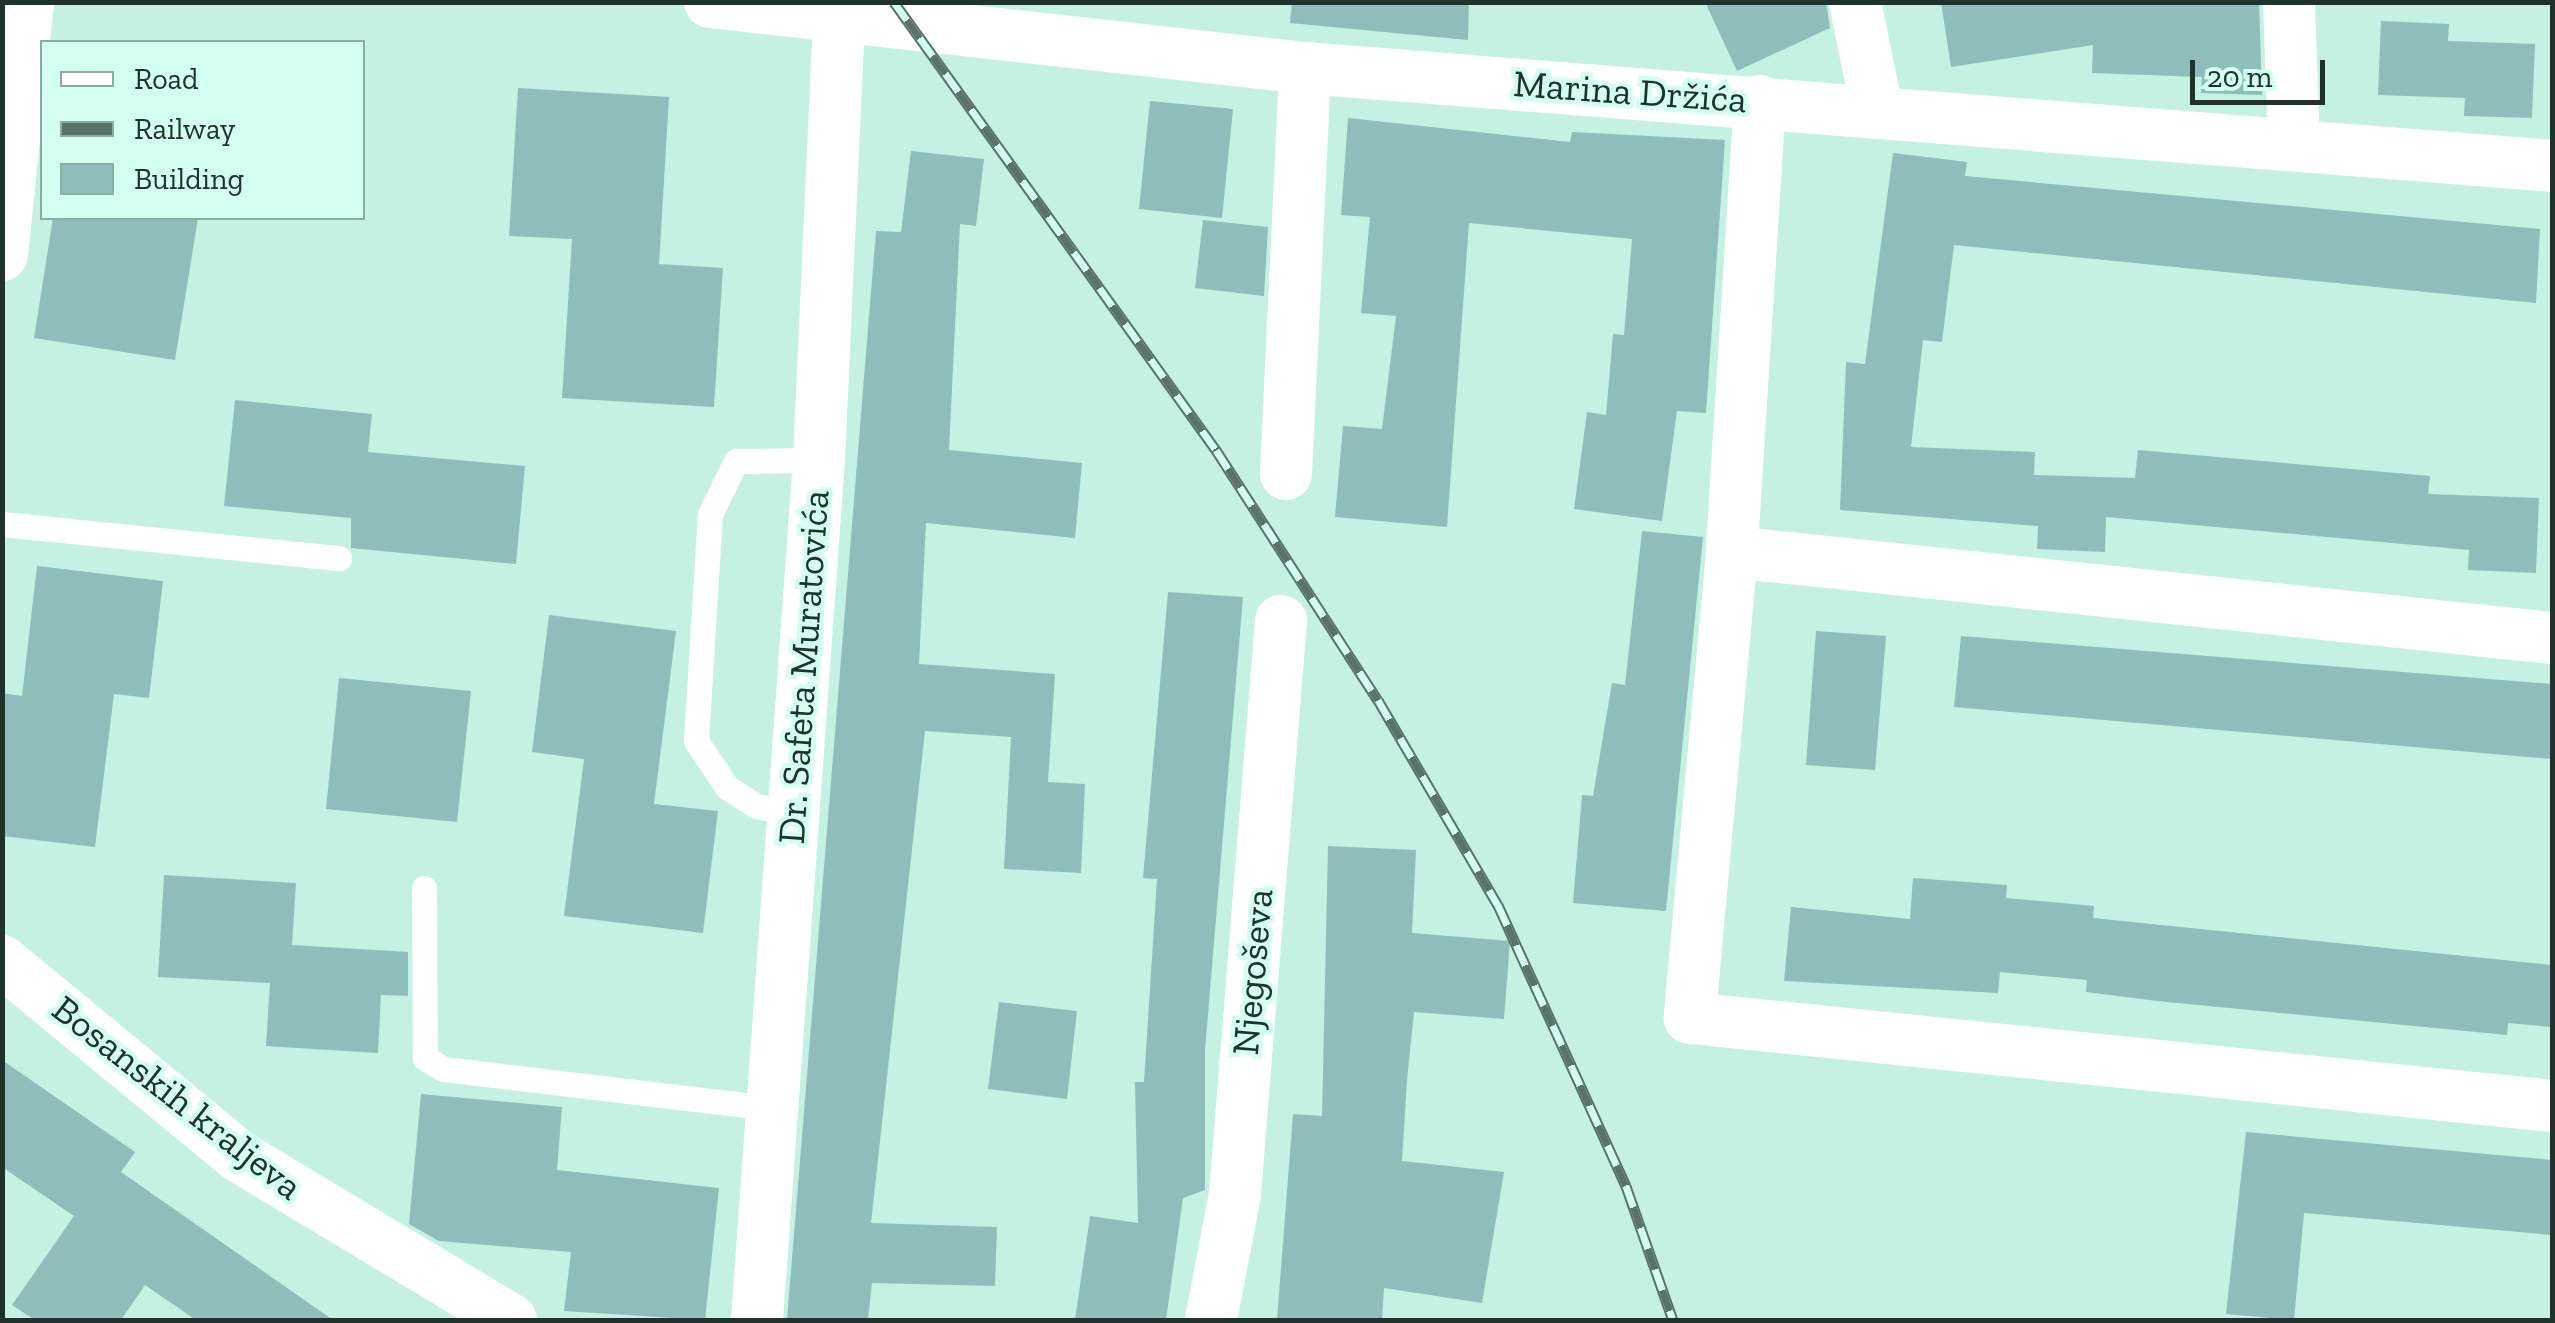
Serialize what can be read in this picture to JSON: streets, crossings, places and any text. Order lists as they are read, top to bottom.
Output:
{
  "streets": {
    "street": [
      "Marina Držića",
      "Dr. Safeta Muratovića",
      "Njegoševa",
      "Bosanskih kraljeva"
    ]
  },
  "crossings": [
    ["Marina Držića", "Dr. Safeta Muratovića"]
  ],
  "legend": ["Road", "Railway", "Building"],
  "scale_bar": "20 m"
}
